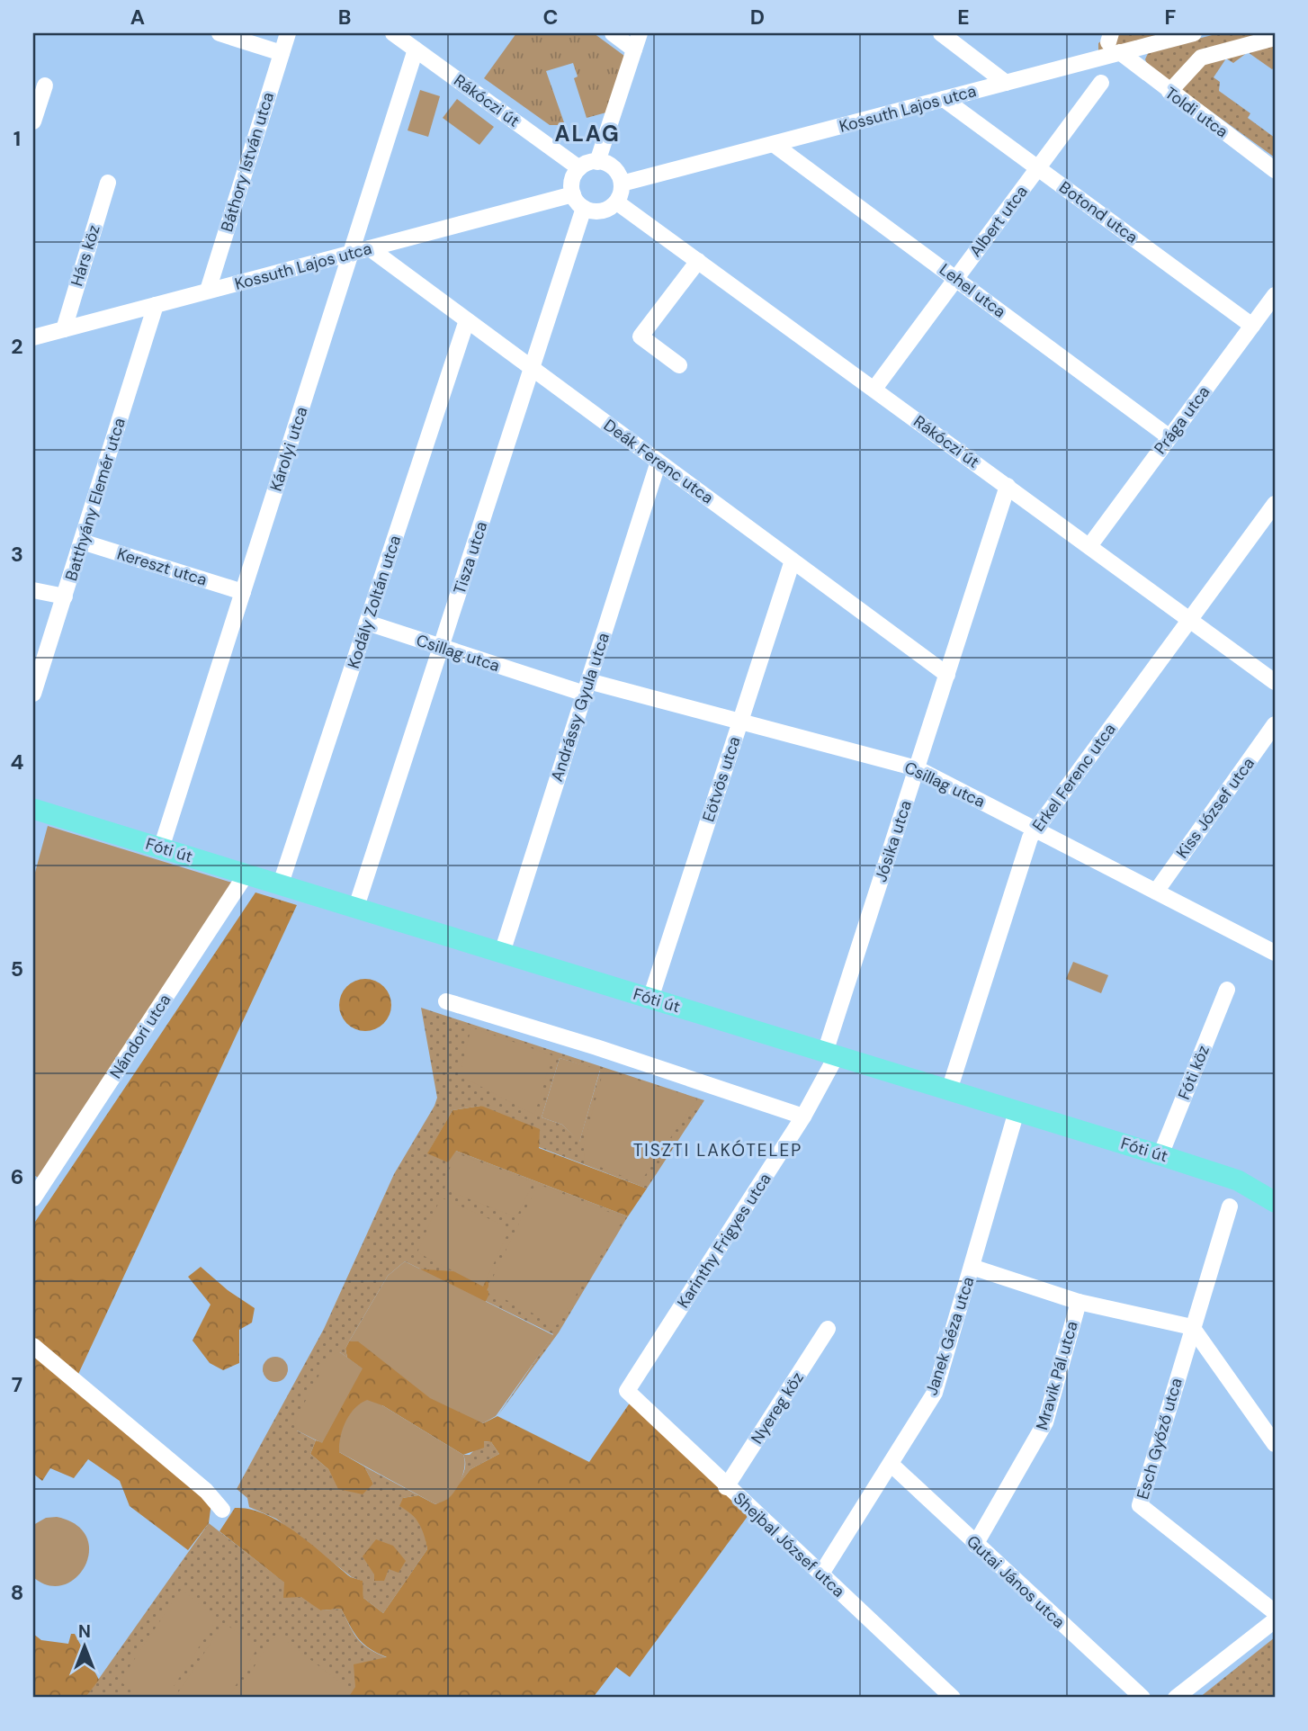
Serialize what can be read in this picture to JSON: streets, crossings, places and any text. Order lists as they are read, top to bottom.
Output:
{
  "streets": {
    "main road": ["Fóti út"],
    "street": [
      "Rákóczi út",
      "Kossuth Lajos utca",
      "Toldi utca",
      "Báthory István utca",
      "Botond utca",
      "Albert utca",
      "Hárs köz",
      "Lehel utca",
      "Prága utca",
      "Károlyi utca",
      "Deák Ferenc utca",
      "Batthyány Elemér utca",
      "Tisza utca",
      "Kereszt utca",
      "Kodály Zoltán utca",
      "Csillag utca",
      "Andrássy Gyula utca",
      "Erkel Ferenc utca",
      "Eötvös utca",
      "Kiss József utca",
      "Jósika utca",
      "Nándori utca",
      "Fóti köz",
      "Karinthy Frigyes utca",
      "Janek Géza utca",
      "Mravik Pál utca",
      "Nyereg köz",
      "Esch Győző utca",
      "Shejbal József utca",
      "Gutai János utca"
    ]
  },
  "crossings": [
    ["Rákóczi út", "Kossuth Lajos utca"],
    ["Rákóczi út", "Albert utca"],
    ["Rákóczi út", "Prága utca"],
    ["Rákóczi út", "Károlyi utca"],
    ["Rákóczi út", "Tisza utca"],
    ["Rákóczi út", "Erkel Ferenc utca"],
    ["Rákóczi út", "Jósika utca"],
    ["Kossuth Lajos utca", "Toldi utca"],
    ["Kossuth Lajos utca", "Báthory István utca"],
    ["Kossuth Lajos utca", "Botond utca"],
    ["Kossuth Lajos utca", "Hárs köz"],
    ["Kossuth Lajos utca", "Lehel utca"],
    ["Kossuth Lajos utca", "Károlyi utca"],
    ["Kossuth Lajos utca", "Deák Ferenc utca"],
    ["Kossuth Lajos utca", "Batthyány Elemér utca"],
    ["Kossuth Lajos utca", "Tisza utca"],
    ["Botond utca", "Albert utca"],
    ["Botond utca", "Prága utca"],
    ["Albert utca", "Lehel utca"],
    ["Lehel utca", "Prága utca"],
    ["Károlyi utca", "Kereszt utca"],
    ["Károlyi utca", "Fóti út"],
    ["Deák Ferenc utca", "Tisza utca"],
    ["Deák Ferenc utca", "Kodály Zoltán utca"],
    ["Deák Ferenc utca", "Andrássy Gyula utca"],
    ["Deák Ferenc utca", "Eötvös utca"],
    ["Deák Ferenc utca", "Jósika utca"],
    ["Batthyány Elemér utca", "Kereszt utca"],
    ["Tisza utca", "Csillag utca"],
    ["Tisza utca", "Fóti út"],
    ["Kodály Zoltán utca", "Csillag utca"],
    ["Kodály Zoltán utca", "Fóti út"],
    ["Csillag utca", "Andrássy Gyula utca"],
    ["Csillag utca", "Erkel Ferenc utca"],
    ["Csillag utca", "Eötvös utca"],
    ["Csillag utca", "Kiss József utca"],
    ["Csillag utca", "Jósika utca"],
    ["Andrássy Gyula utca", "Fóti út"],
    ["Erkel Ferenc utca", "Fóti út"],
    ["Eötvös utca", "Fóti út"],
    ["Jósika utca", "Fóti út"],
    ["Jósika utca", "Karinthy Frigyes utca"],
    ["Fóti út", "Nándori utca"],
    ["Fóti út", "Fóti köz"],
    ["Fóti út", "Karinthy Frigyes utca"],
    ["Fóti út", "Janek Géza utca"],
    ["Karinthy Frigyes utca", "Shejbal József utca"],
    ["Janek Géza utca", "Shejbal József utca"],
    ["Janek Géza utca", "Gutai János utca"],
    ["Mravik Pál utca", "Gutai János utca"],
    ["Nyereg köz", "Shejbal József utca"]
  ],
  "districts": ["ALAG", "TISZTI LAKÓTELEP"],
  "north": "top",
  "grid": {
    "columns": [
      "A",
      "B",
      "C",
      "D",
      "E",
      "F"
    ],
    "rows": [
      "1",
      "2",
      "3",
      "4",
      "5",
      "6",
      "7",
      "8"
    ]
  }
}
